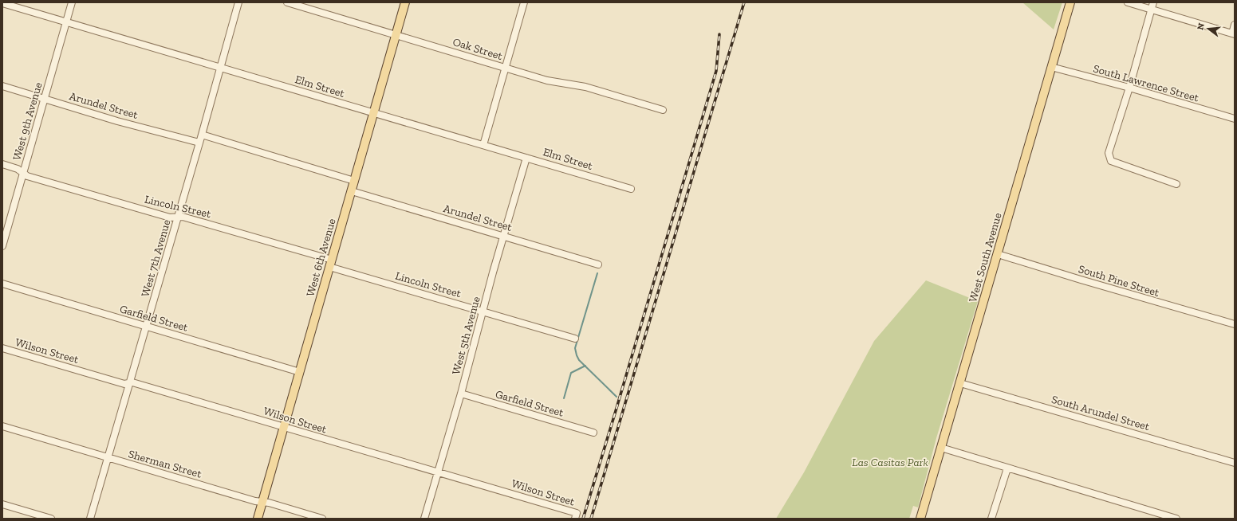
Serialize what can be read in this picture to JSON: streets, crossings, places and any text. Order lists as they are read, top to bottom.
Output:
{
  "streets": {
    "main road": ["West 6th Avenue", "West South Avenue"],
    "street": [
      "Oak Street",
      "South Lawrence Street",
      "Elm Street",
      "Arundel Street",
      "West 9th Avenue",
      "Lincoln Street",
      "West 7th Avenue",
      "South Pine Street",
      "Garfield Street",
      "West 5th Avenue",
      "Wilson Street",
      "South Arundel Street",
      "Sherman Street"
    ]
  },
  "crossings": [
    ["Oak Street", "West 6th Avenue"],
    ["South Lawrence Street", "West South Avenue"],
    ["Elm Street", "West 9th Avenue"],
    ["Elm Street", "West 6th Avenue"],
    ["Elm Street", "West 7th Avenue"],
    ["Elm Street", "West 5th Avenue"],
    ["Arundel Street", "West 9th Avenue"],
    ["Arundel Street", "West 6th Avenue"],
    ["Arundel Street", "West 7th Avenue"],
    ["Arundel Street", "West 5th Avenue"],
    ["West 9th Avenue", "Lincoln Street"],
    ["Lincoln Street", "West 6th Avenue"],
    ["Lincoln Street", "West 7th Avenue"],
    ["Lincoln Street", "West 5th Avenue"],
    ["West 6th Avenue", "Garfield Street"],
    ["West 6th Avenue", "Wilson Street"],
    ["West 6th Avenue", "Sherman Street"],
    ["West South Avenue", "South Pine Street"],
    ["West South Avenue", "South Arundel Street"],
    ["West 7th Avenue", "Garfield Street"],
    ["West 7th Avenue", "Wilson Street"],
    ["West 7th Avenue", "Sherman Street"],
    ["Garfield Street", "West 5th Avenue"],
    ["West 5th Avenue", "Wilson Street"]
  ],
  "parks": ["Las Casitas Park"],
  "north": "left"
}
